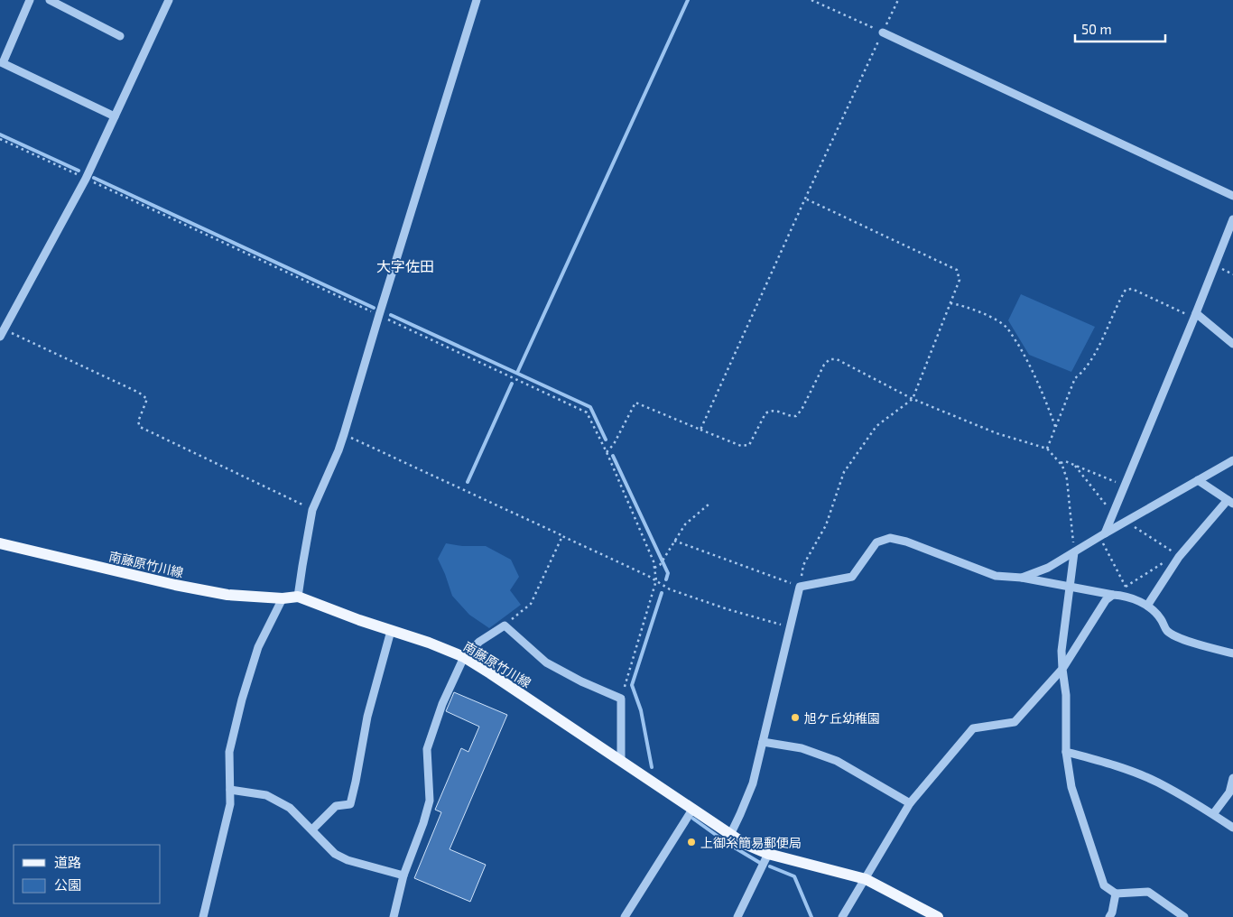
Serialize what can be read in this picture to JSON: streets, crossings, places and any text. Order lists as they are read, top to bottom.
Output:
{
  "streets": {
    "main road": ["南藤原竹川線"]
  },
  "districts": ["大字佐田"],
  "places": ["旭ケ丘幼稚園", "上御糸簡易郵便局"],
  "legend": ["道路", "公園"],
  "scale_bar": "50 m"
}
